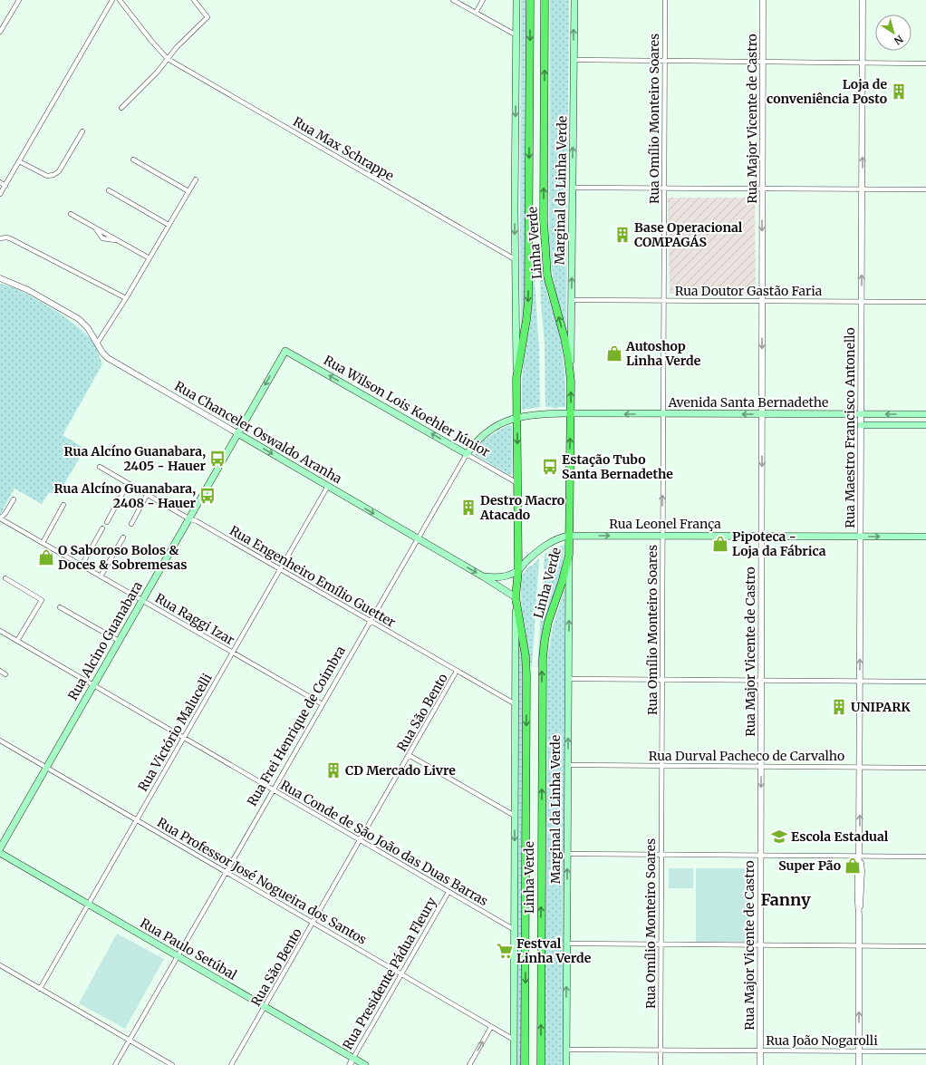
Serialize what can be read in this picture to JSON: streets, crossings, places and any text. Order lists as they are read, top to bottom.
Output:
{
  "streets": {
    "highway": ["Linha Verde"],
    "main road": [
      "Marginal da Linha Verde",
      "Avenida Santa Bernadethe",
      "Rua Wilson Lois Koehler Júnior",
      "Rua Chanceler Oswaldo Aranha",
      "Rua Leonel França",
      "Rua Alcino Guanabara",
      "Rua Frei Henrique de Coimbra",
      "Rua Paulo Setúbal"
    ],
    "street": [
      "Rua Omílio Monteiro Soares",
      "Rua Major Vicente de Castro",
      "Rua Max Schrappe",
      "Rua Doutor Gastão Faria",
      "Rua Maestro Francisco Antonello",
      "Rua Engenheiro Emílio Guetter",
      "Rua Raggi Izar",
      "Rua São Bento",
      "Rua Victório Malucelli",
      "Rua Durval Pacheco de Carvalho",
      "Rua Conde de São João das Duas Barras",
      "Rua Professor José Nogueira dos Santos",
      "Rua Presidente Pádua Fleury",
      "Rua João Nogarolli"
    ]
  },
  "crossings": [
    ["Rua Omílio Monteiro Soares", "Rua Doutor Gastão Faria"],
    ["Rua Omílio Monteiro Soares", "Avenida Santa Bernadethe"],
    ["Rua Omílio Monteiro Soares", "Rua Leonel França"],
    ["Rua Omílio Monteiro Soares", "Rua Durval Pacheco de Carvalho"],
    ["Rua Omílio Monteiro Soares", "Rua João Nogarolli"],
    ["Rua Major Vicente de Castro", "Rua Doutor Gastão Faria"],
    ["Rua Major Vicente de Castro", "Avenida Santa Bernadethe"],
    ["Rua Major Vicente de Castro", "Rua Leonel França"],
    ["Rua Major Vicente de Castro", "Rua Durval Pacheco de Carvalho"],
    ["Rua Major Vicente de Castro", "Rua João Nogarolli"],
    ["Marginal da Linha Verde", "Linha Verde"],
    ["Marginal da Linha Verde", "Rua Doutor Gastão Faria"],
    ["Marginal da Linha Verde", "Rua Durval Pacheco de Carvalho"],
    ["Marginal da Linha Verde", "Rua João Nogarolli"],
    ["Linha Verde", "Avenida Santa Bernadethe"],
    ["Linha Verde", "Rua Wilson Lois Koehler Júnior"],
    ["Linha Verde", "Rua Chanceler Oswaldo Aranha"],
    ["Linha Verde", "Rua Leonel França"],
    ["Linha Verde", "Rua Frei Henrique de Coimbra"],
    ["Rua Doutor Gastão Faria", "Rua Maestro Francisco Antonello"],
    ["Avenida Santa Bernadethe", "Rua Maestro Francisco Antonello"],
    ["Avenida Santa Bernadethe", "Rua Frei Henrique de Coimbra"],
    ["Rua Wilson Lois Koehler Júnior", "Rua Alcino Guanabara"],
    ["Rua Wilson Lois Koehler Júnior", "Rua Frei Henrique de Coimbra"],
    ["Rua Maestro Francisco Antonello", "Rua Leonel França"],
    ["Rua Maestro Francisco Antonello", "Rua Durval Pacheco de Carvalho"],
    ["Rua Maestro Francisco Antonello", "Rua João Nogarolli"],
    ["Rua Chanceler Oswaldo Aranha", "Rua Leonel França"],
    ["Rua Chanceler Oswaldo Aranha", "Rua Alcino Guanabara"],
    ["Rua Chanceler Oswaldo Aranha", "Rua Frei Henrique de Coimbra"],
    ["Rua Chanceler Oswaldo Aranha", "Rua Victório Malucelli"],
    ["Rua Engenheiro Emílio Guetter", "Rua Alcino Guanabara"],
    ["Rua Engenheiro Emílio Guetter", "Rua São Bento"],
    ["Rua Engenheiro Emílio Guetter", "Rua Frei Henrique de Coimbra"],
    ["Rua Engenheiro Emílio Guetter", "Rua Victório Malucelli"],
    ["Rua Raggi Izar", "Rua Alcino Guanabara"],
    ["Rua Raggi Izar", "Rua Frei Henrique de Coimbra"],
    ["Rua Raggi Izar", "Rua Victório Malucelli"],
    ["Rua Alcino Guanabara", "Rua Conde de São João das Duas Barras"],
    ["Rua Alcino Guanabara", "Rua Professor José Nogueira dos Santos"],
    ["Rua São Bento", "Rua Conde de São João das Duas Barras"],
    ["Rua São Bento", "Rua Professor José Nogueira dos Santos"],
    ["Rua São Bento", "Rua Paulo Setúbal"],
    ["Rua Frei Henrique de Coimbra", "Rua Conde de São João das Duas Barras"],
    ["Rua Frei Henrique de Coimbra", "Rua Professor José Nogueira dos Santos"],
    ["Rua Frei Henrique de Coimbra", "Rua Paulo Setúbal"],
    ["Rua Victório Malucelli", "Rua Conde de São João das Duas Barras"],
    ["Rua Victório Malucelli", "Rua Professor José Nogueira dos Santos"],
    ["Rua Victório Malucelli", "Rua Paulo Setúbal"],
    ["Rua Conde de São João das Duas Barras", "Rua Presidente Pádua Fleury"],
    ["Rua Professor José Nogueira dos Santos", "Rua Presidente Pádua Fleury"],
    ["Rua Paulo Setúbal", "Rua Presidente Pádua Fleury"]
  ],
  "one_way": [
    "Rua Major Vicente de Castro",
    "Avenida Santa Bernadethe",
    "Rua Wilson Lois Koehler Júnior",
    "Rua Maestro Francisco Antonello",
    "Rua Chanceler Oswaldo Aranha"
  ],
  "districts": ["Fanny"],
  "places": {
    "building": [
      "Loja de conveniência Posto",
      "Base Operacional COMPAGÁS",
      "Destro Macro Atacado",
      "UNIPARK",
      "CD Mercado Livre"
    ],
    "shop": [
      "Autoshop Linha Verde",
      "Pipoteca - Loja da Fábrica",
      "O Saboroso Bolos & Doces & Sobremesas",
      "Super Pão"
    ],
    "bus stop": ["Rua Alcíno Guanabara, 2405 - Hauer", "Estação Tubo Santa Bernadethe", "Rua Alcíno Guanabara, 2408 - Hauer"],
    "school or university": ["Escola Estadual"],
    "supermarket": ["Festval Linha Verde"]
  },
  "north": "bottom right"
}
